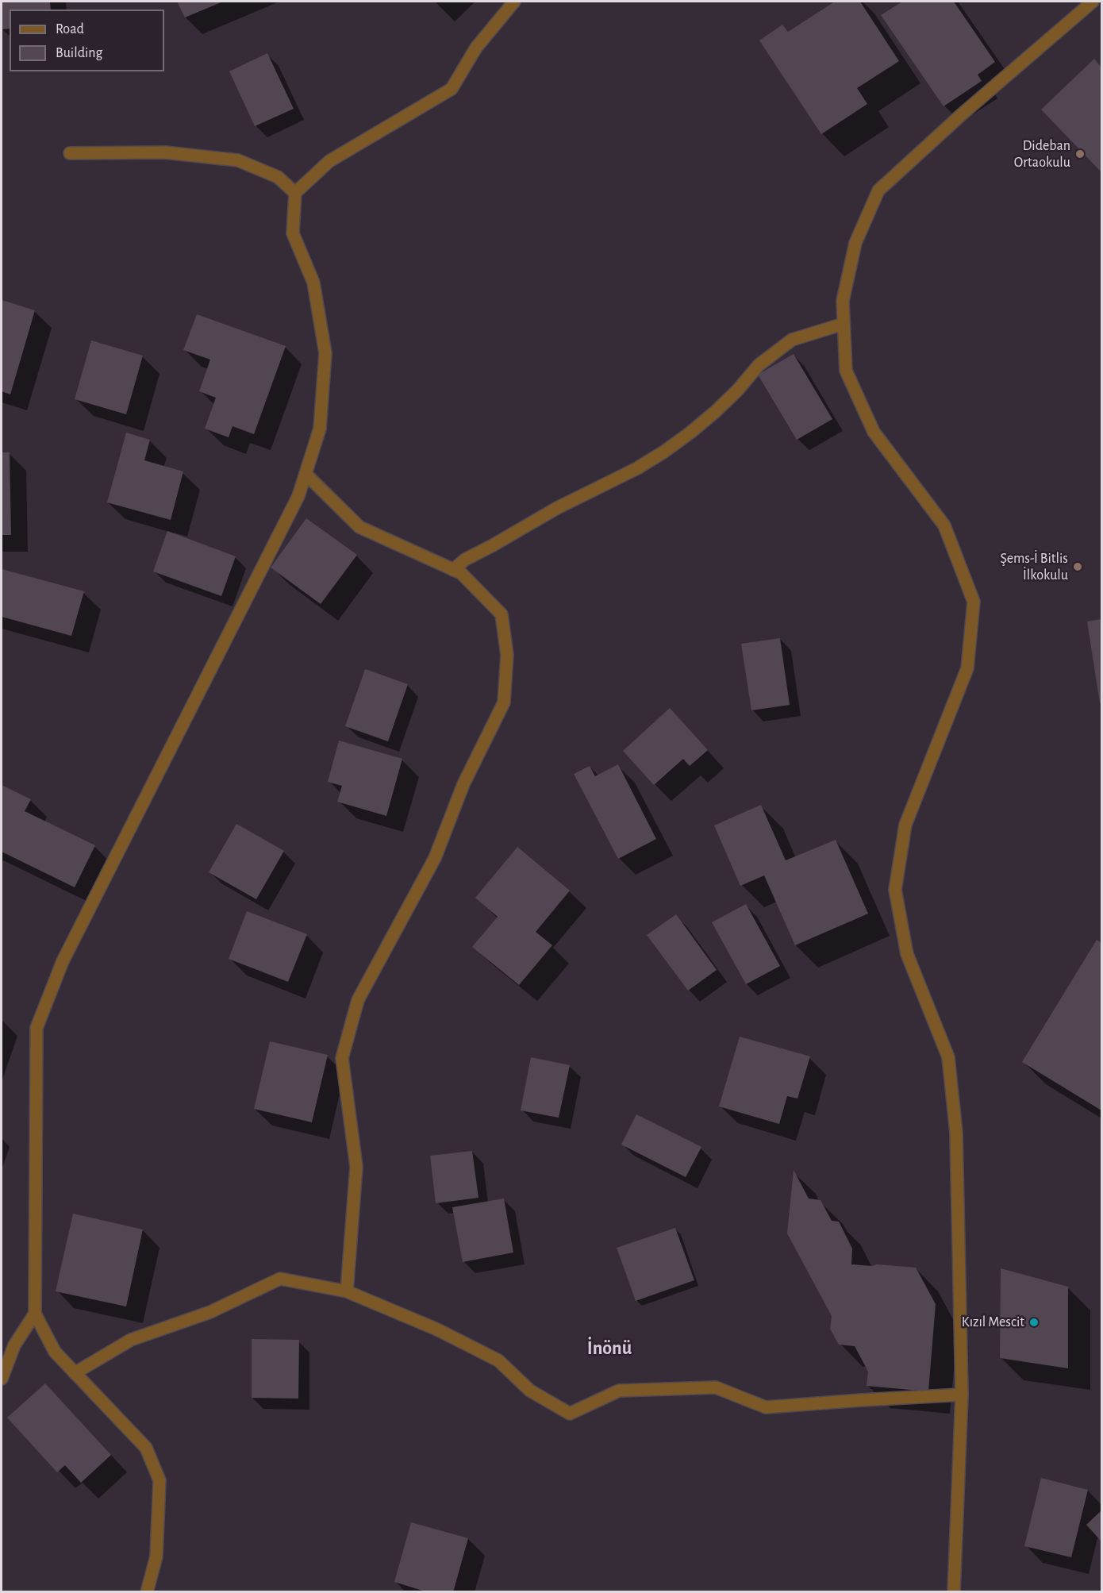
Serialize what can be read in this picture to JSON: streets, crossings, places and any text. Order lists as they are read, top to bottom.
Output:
{
  "districts": ["İnönü"],
  "places": ["Dideban Ortaokulu", "Şems-İ Bitlis İlkokulu", "Kızıl Mescit"],
  "legend": ["Road", "Building"]
}
